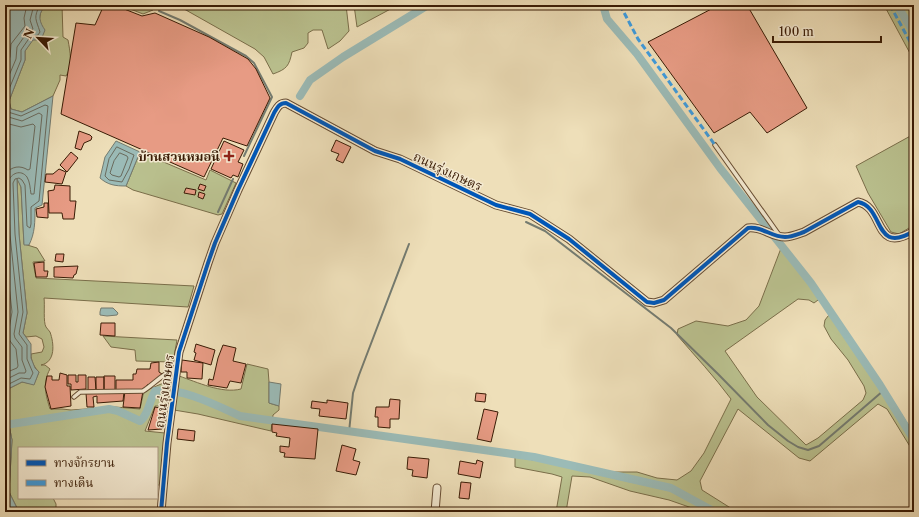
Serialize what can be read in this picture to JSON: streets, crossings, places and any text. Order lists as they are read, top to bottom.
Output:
{
  "streets": {
    "street": ["ถนนรุ่งเกษตร"]
  },
  "places": {
    "health": ["บ้านสวนหมอนิ"]
  },
  "legend": ["ทางจักรยาน", "ทางเดิน"],
  "scale_bar": "100 m",
  "north": "top left"
}
